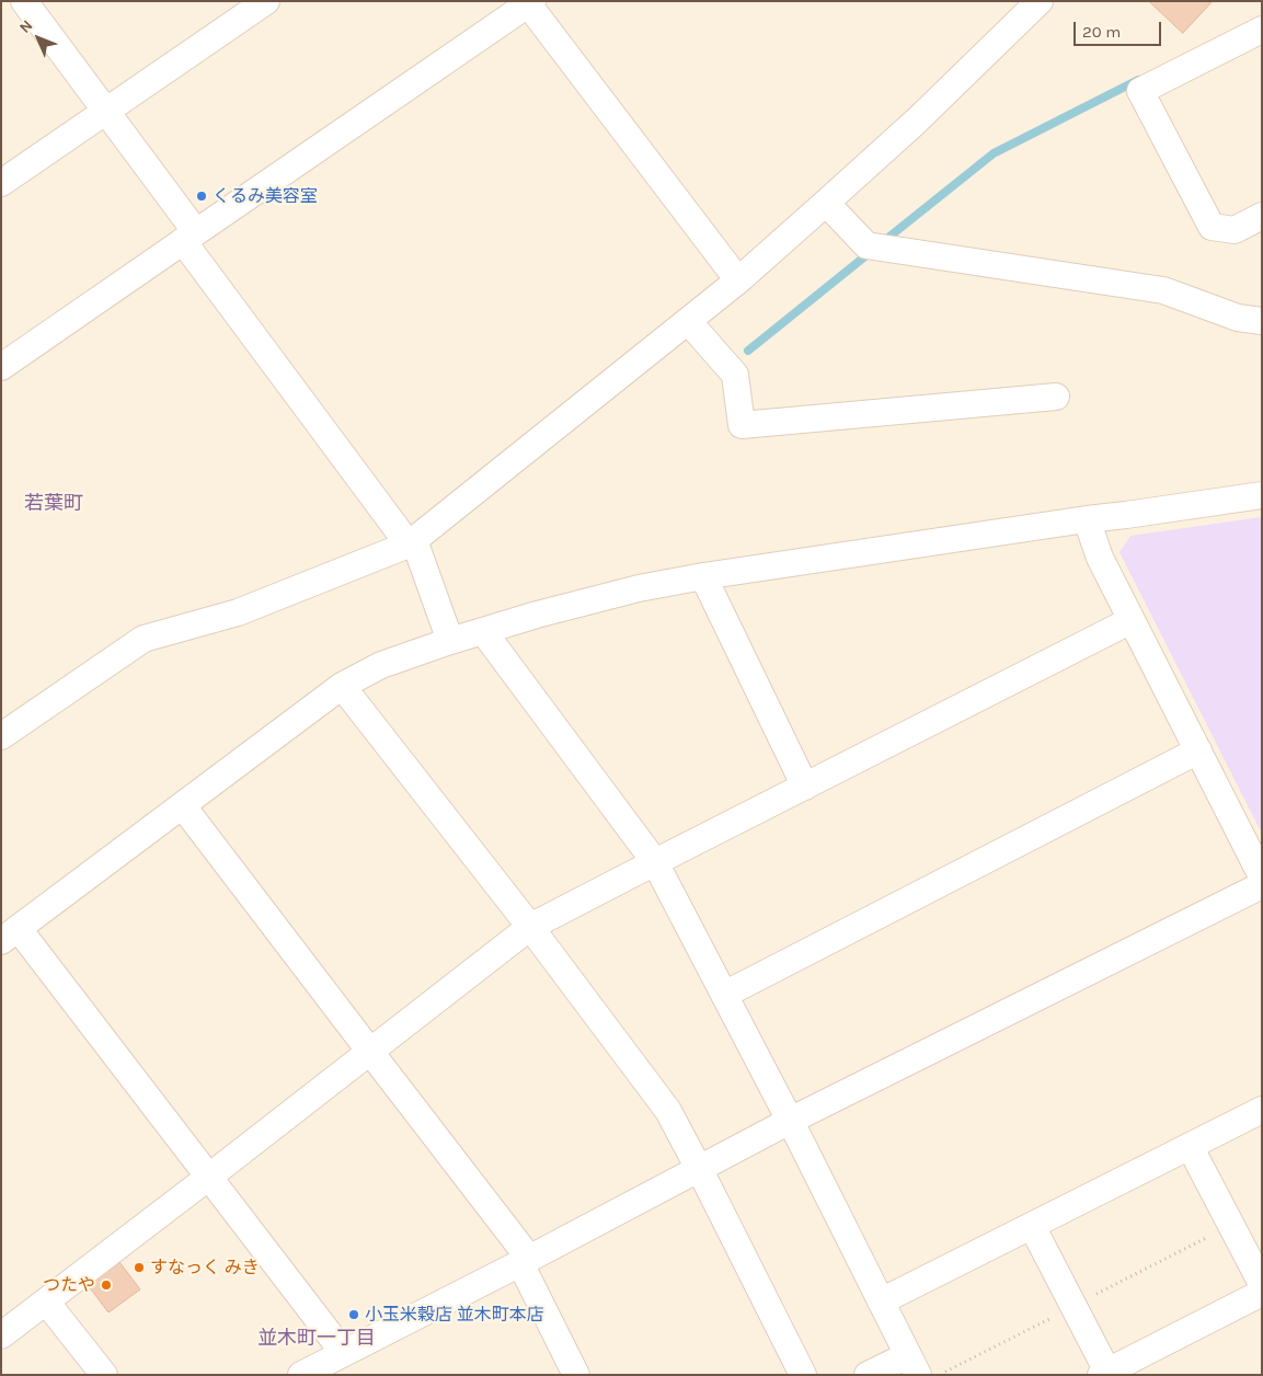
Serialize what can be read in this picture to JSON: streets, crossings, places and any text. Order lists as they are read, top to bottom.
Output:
{
  "districts": ["若葉町", "並木町一丁目"],
  "places": [
    "くるみ美容室",
    "すなっく みき",
    "つたや",
    "小玉米穀店 並木町本店"
  ],
  "scale_bar": "20 m",
  "north": "top left"
}
